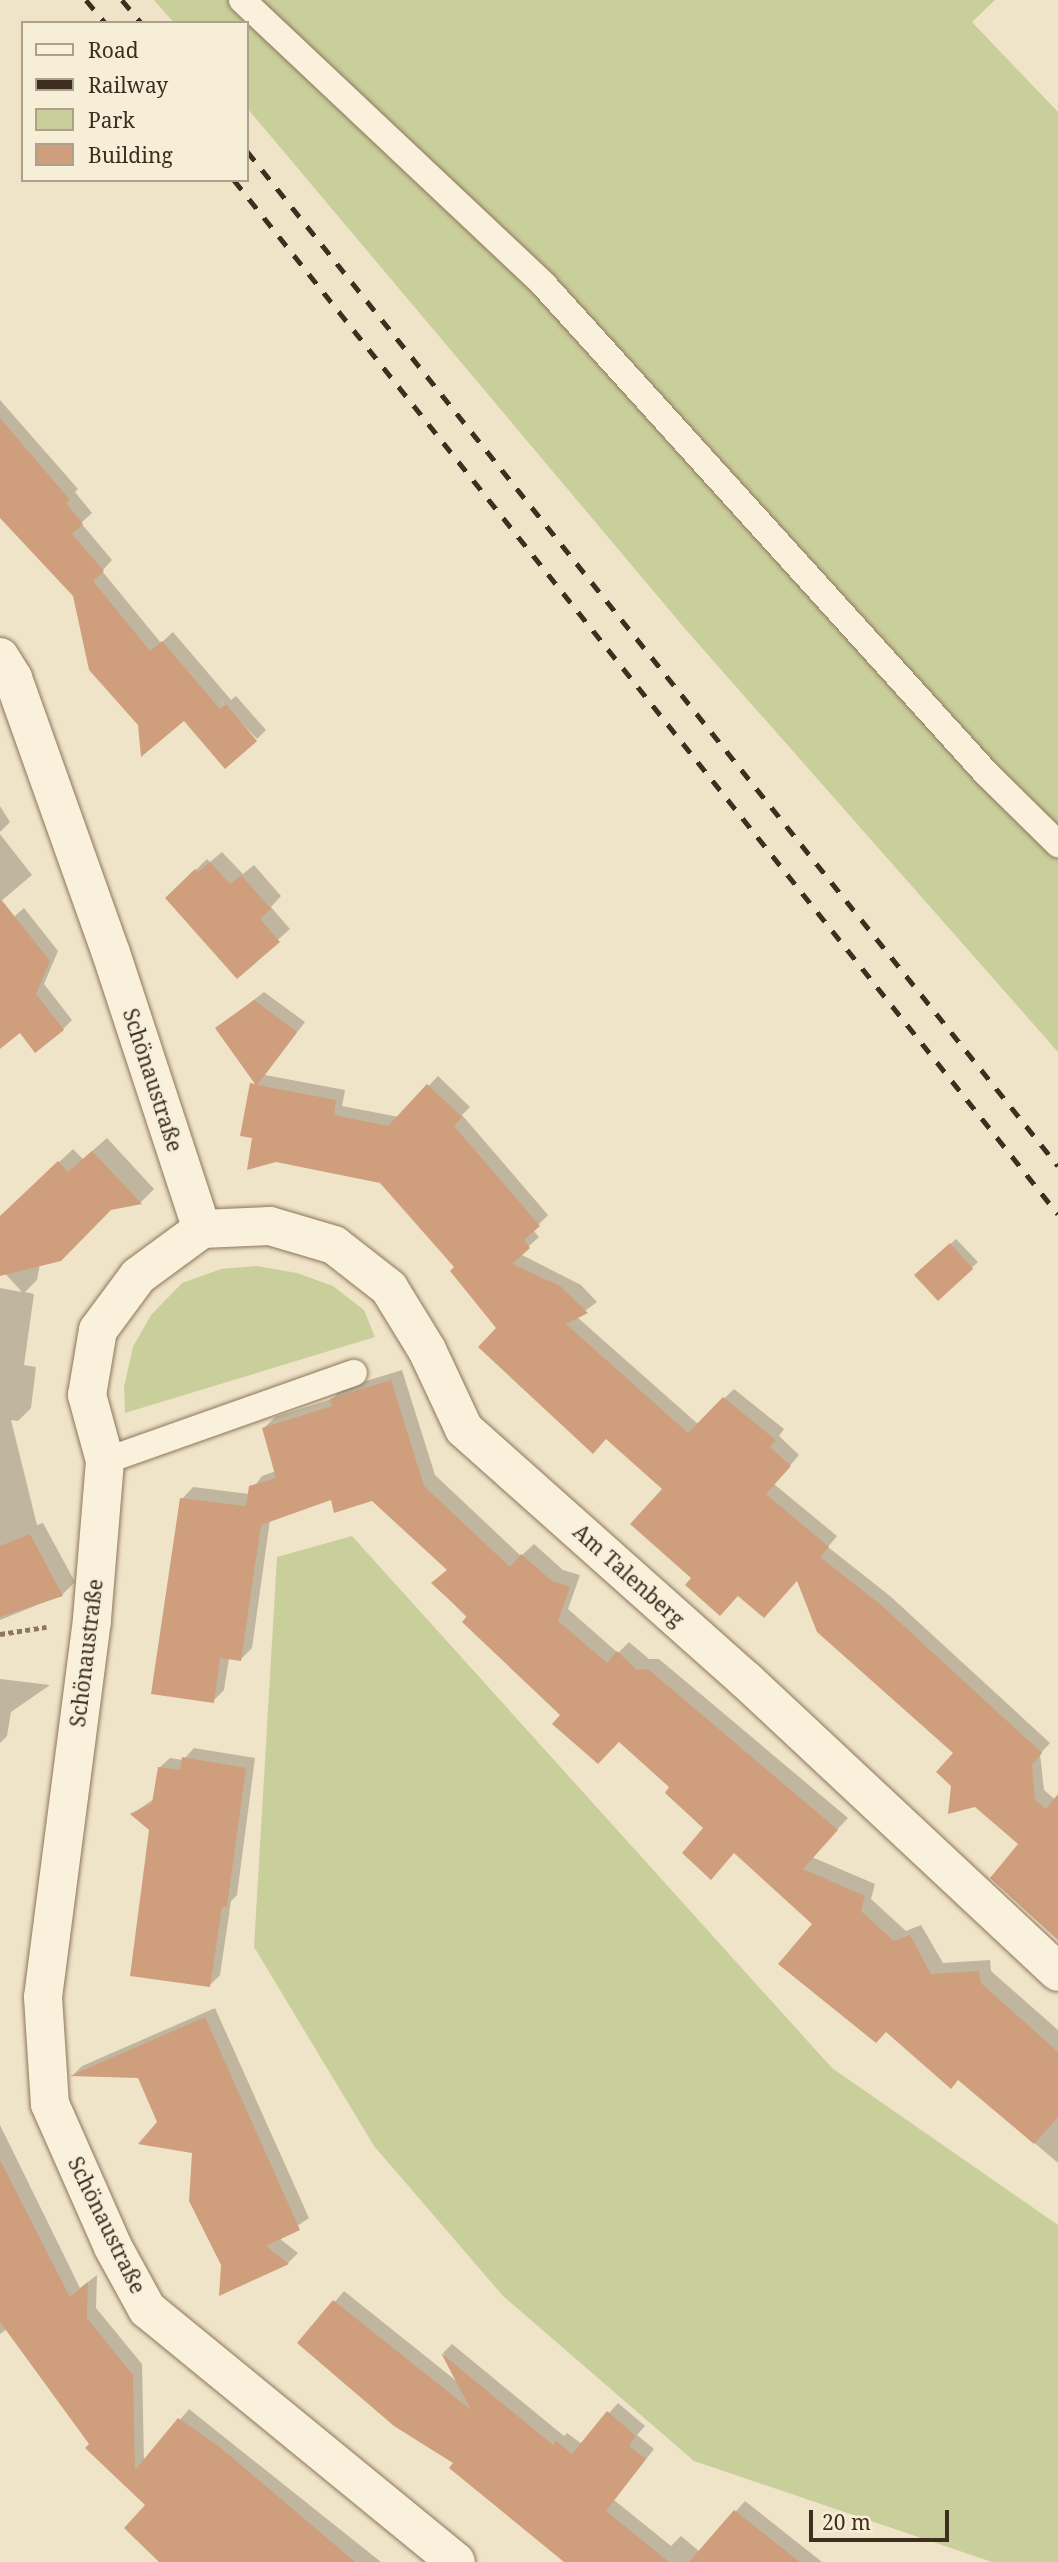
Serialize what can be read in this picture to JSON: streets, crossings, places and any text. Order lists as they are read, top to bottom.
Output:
{
  "streets": {
    "street": ["Schönaustraße", "Am Talenberg"]
  },
  "crossings": [
    ["Schönaustraße", "Am Talenberg"]
  ],
  "legend": [
    "Road",
    "Railway",
    "Park",
    "Building"
  ],
  "scale_bar": "20 m"
}
